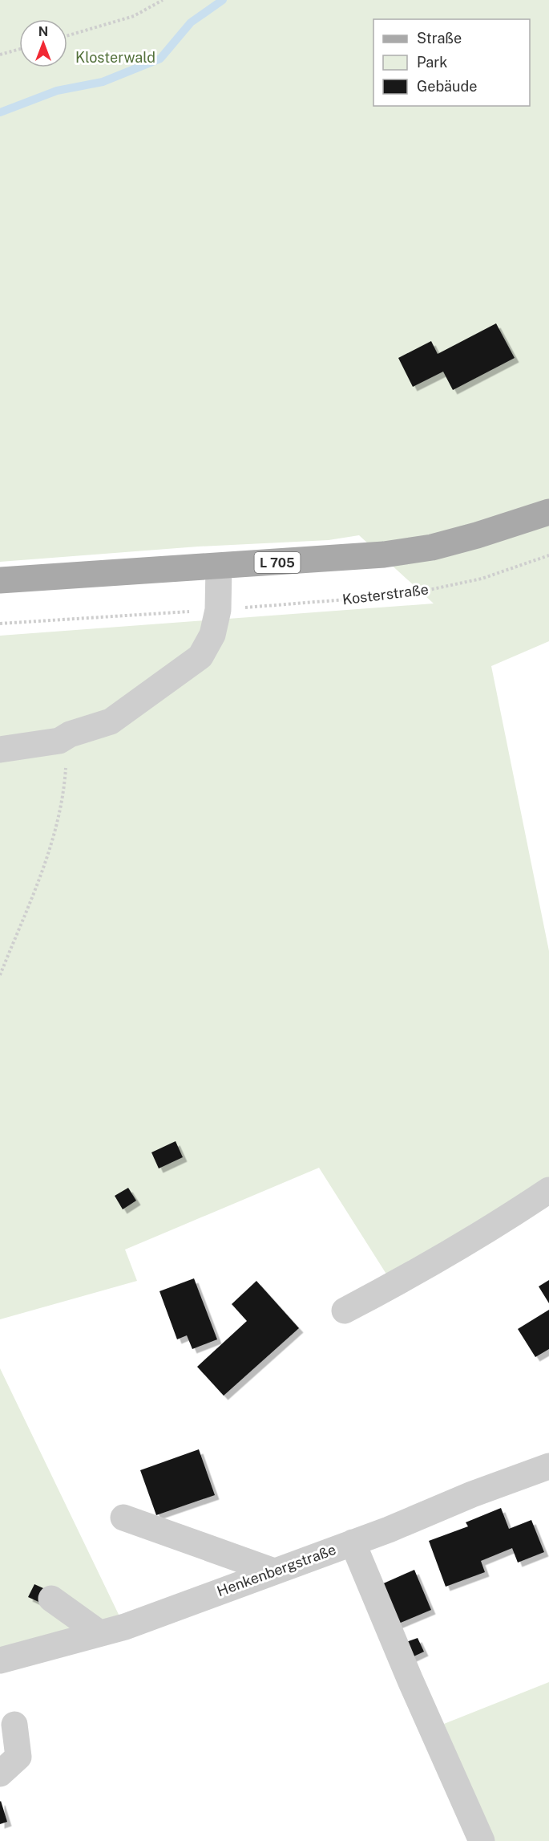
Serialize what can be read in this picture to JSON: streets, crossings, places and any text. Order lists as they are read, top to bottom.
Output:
{
  "streets": {
    "main road": ["L 705"],
    "street": ["Henkenbergstraße"],
    "path": ["Kosterstraße"]
  },
  "parks": ["Klosterwald"],
  "legend": ["Straße", "Park", "Gebäude"],
  "north": "top"
}
